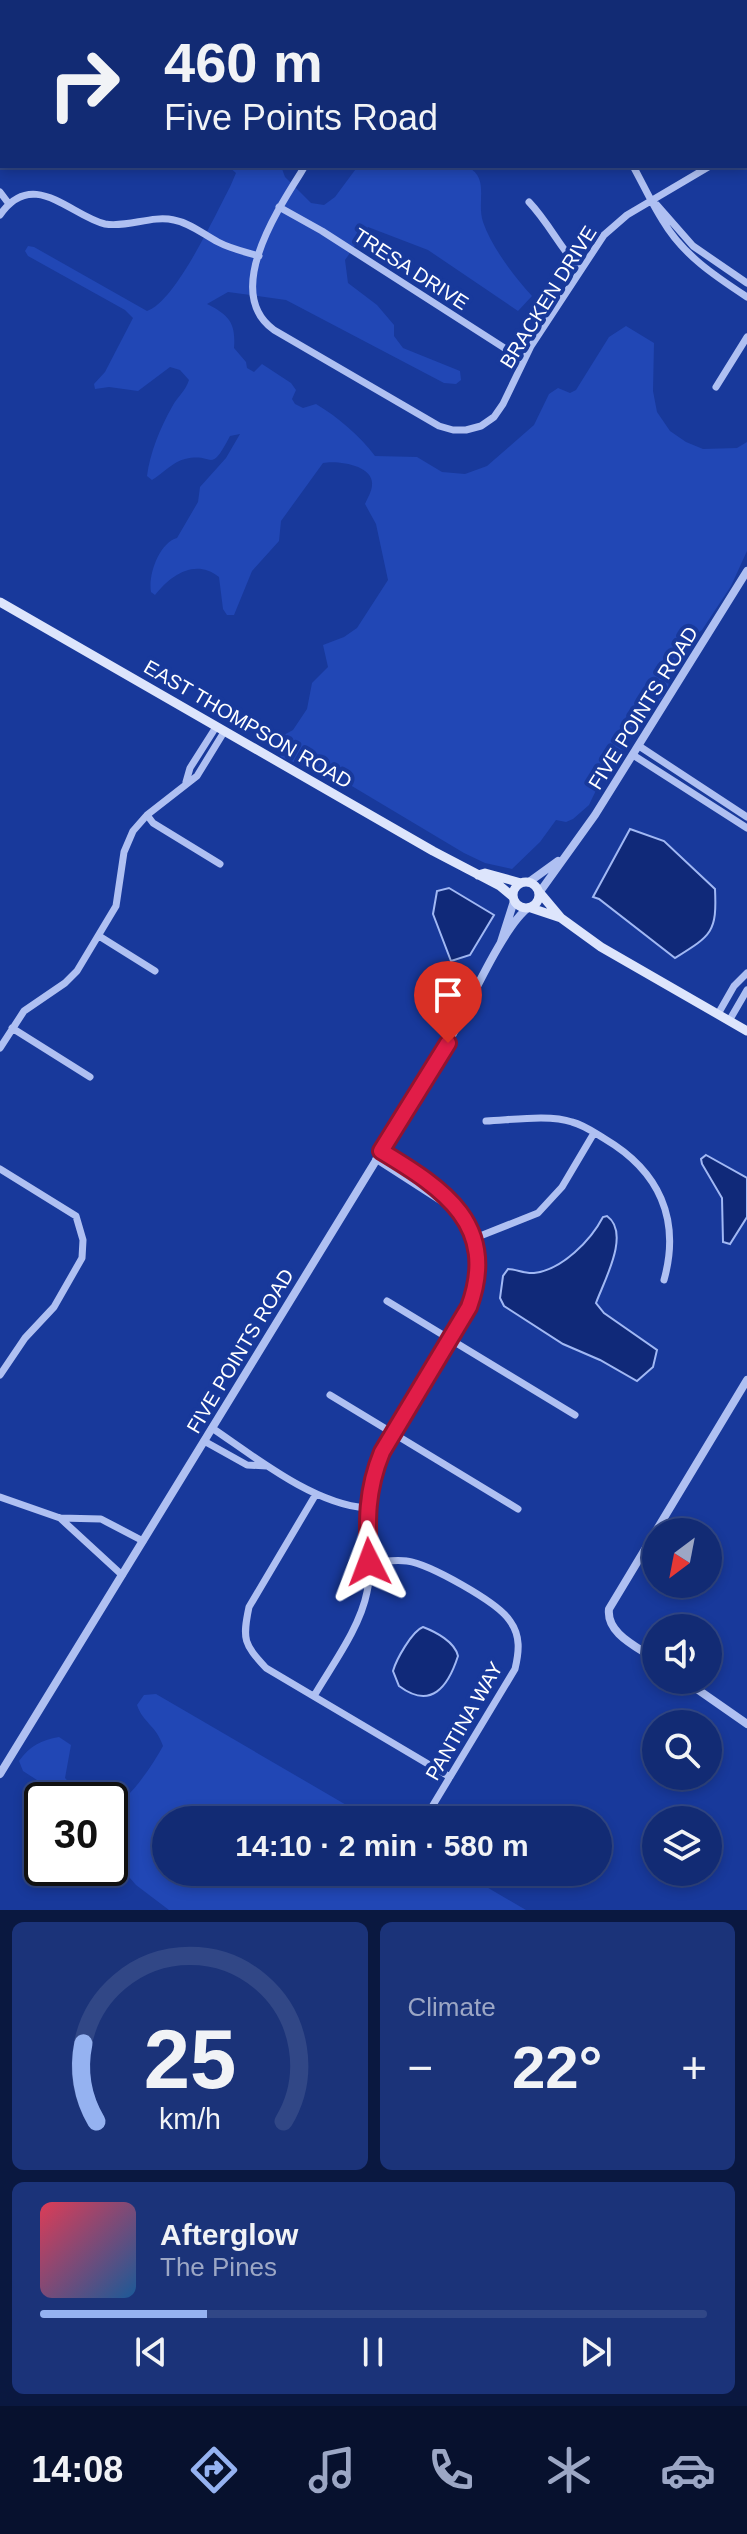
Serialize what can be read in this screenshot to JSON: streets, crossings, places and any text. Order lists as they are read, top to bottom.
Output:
{
  "streets": {
    "main road": ["EAST THOMPSON ROAD"],
    "street": [
      "TRESA DRIVE",
      "BRACKEN DRIVE",
      "FIVE POINTS ROAD",
      "PANTINA WAY"
    ]
  },
  "crossings": [
    ["TRESA DRIVE", "BRACKEN DRIVE"],
    ["FIVE POINTS ROAD", "EAST THOMPSON ROAD"]
  ],
  "north": "bottom left",
  "page": {
    "turn": ["460 m", "Five Points Road"],
    "limit": "30",
    "trip": "14:10 · 2 min · 580 m",
    "tile": "Climate",
    "heat": ["−", "22°", "+"],
    "song": ["Afterglow", "The Pines"],
    "tabs": "14:08",
    "gauge": ["25", "km/h"]
  }
}
